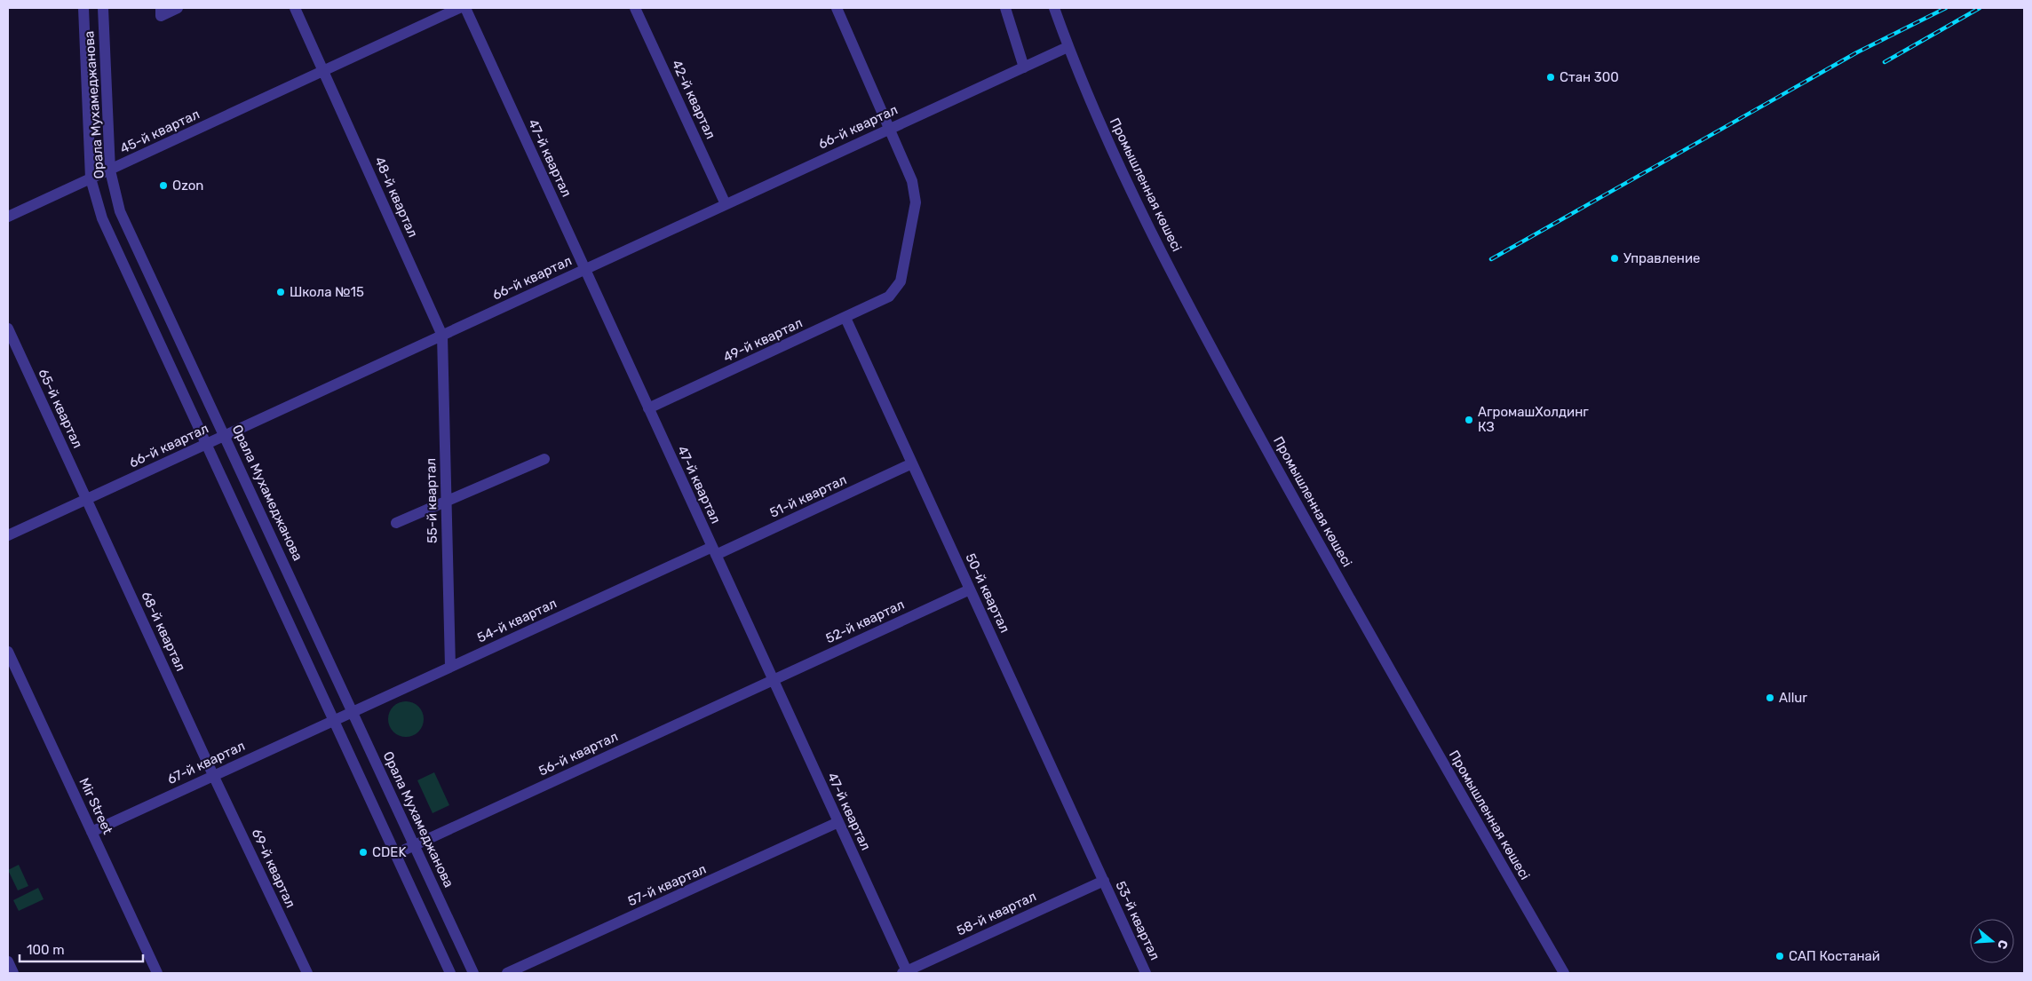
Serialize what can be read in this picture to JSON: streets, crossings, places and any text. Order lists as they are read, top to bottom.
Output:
{
  "streets": {
    "street": [
      "42-й квартал",
      "Орала Мухамеджанова",
      "66-й квартал",
      "45-й квартал",
      "47-й квартал",
      "Промышленная көшесі",
      "48-й квартал",
      "49-й квартал",
      "65-й квартал",
      "51-й квартал",
      "55-й квартал",
      "50-й квартал",
      "54-й квартал",
      "52-й квартал",
      "68-й квартал",
      "56-й квартал",
      "67-й квартал",
      "Mir Street",
      "69-й квартал",
      "57-й квартал",
      "58-й квартал",
      "53-й квартал"
    ]
  },
  "crossings": [
    ["42-й квартал", "66-й квартал"],
    ["Орала Мухамеджанова", "66-й квартал"],
    ["Орала Мухамеджанова", "45-й квартал"],
    ["Орала Мухамеджанова", "54-й квартал"],
    ["Орала Мухамеджанова", "56-й квартал"],
    ["Орала Мухамеджанова", "67-й квартал"],
    ["66-й квартал", "47-й квартал"],
    ["66-й квартал", "Промышленная көшесі"],
    ["66-й квартал", "48-й квартал"],
    ["66-й квартал", "49-й квартал"],
    ["66-й квартал", "65-й квартал"],
    ["66-й квартал", "55-й квартал"],
    ["66-й квартал", "68-й квартал"],
    ["45-й квартал", "48-й квартал"],
    ["47-й квартал", "49-й квартал"],
    ["47-й квартал", "51-й квартал"],
    ["47-й квартал", "54-й квартал"],
    ["47-й квартал", "52-й квартал"],
    ["47-й квартал", "56-й квартал"],
    ["47-й квартал", "57-й квартал"],
    ["47-й квартал", "58-й квартал"],
    ["48-й квартал", "55-й квартал"],
    ["49-й квартал", "50-й квартал"],
    ["65-й квартал", "68-й квартал"],
    ["51-й квартал", "50-й квартал"],
    ["51-й квартал", "54-й квартал"],
    ["55-й квартал", "54-й квартал"],
    ["50-й квартал", "52-й квартал"],
    ["50-й квартал", "58-й квартал"],
    ["50-й квартал", "53-й квартал"],
    ["54-й квартал", "67-й квартал"],
    ["52-й квартал", "56-й квартал"],
    ["68-й квартал", "67-й квартал"],
    ["68-й квартал", "69-й квартал"],
    ["67-й квартал", "Mir Street"],
    ["67-й квартал", "69-й квартал"],
    ["58-й квартал", "53-й квартал"]
  ],
  "places": [
    "Стан 300",
    "Ozon",
    "Управление",
    "Школа №15",
    "АгромашХолдинг КЗ",
    "Allur",
    "CDEK",
    "САП Костанай"
  ],
  "scale_bar": "100 m",
  "north": "right"
}
